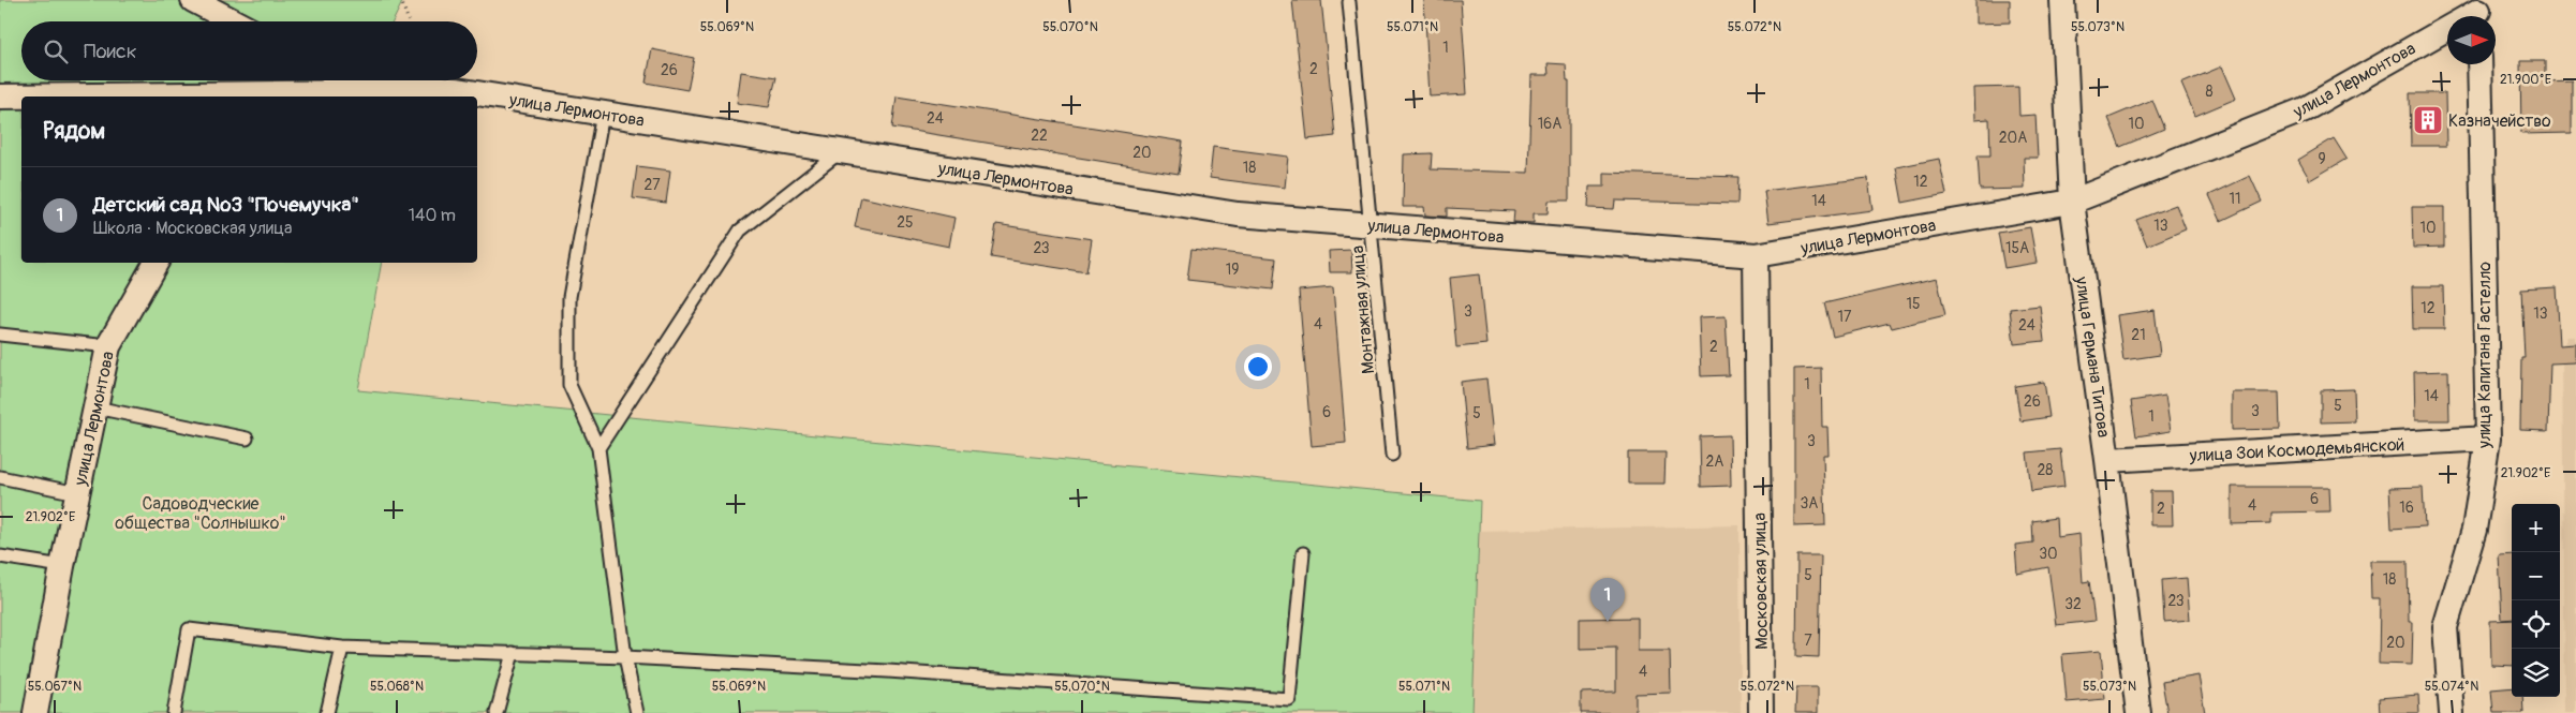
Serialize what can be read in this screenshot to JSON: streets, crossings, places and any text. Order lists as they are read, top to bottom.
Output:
{
  "streets": {
    "street": [
      "улица Лермонтова",
      "улица Капитана Гастелло",
      "улица Германа Титова",
      "улица Зои Космодемьянской",
      "Московская улица"
    ],
    "lane": ["Монтажная улица"]
  },
  "crossings": [
    ["улица Лермонтова", "Монтажная улица"],
    ["улица Лермонтова", "улица Германа Титова"],
    ["улица Лермонтова", "Московская улица"],
    ["улица Капитана Гастелло", "улица Зои Космодемьянской"],
    ["улица Германа Титова", "улица Зои Космодемьянской"]
  ],
  "parks": ["Садоводческие общества \"Солнышко\""],
  "places": {
    "building": ["Казначейство"]
  },
  "house_numbers": [
    "1",
    "2",
    "26",
    "8",
    "24",
    "16А",
    "10",
    "22",
    "20А",
    "20",
    "9",
    "18",
    "12",
    "27",
    "11",
    "14",
    "25",
    "13",
    "10",
    "23",
    "15А",
    "19",
    "15",
    "12",
    "3",
    "13",
    "17",
    "4",
    "24",
    "21",
    "2",
    "1",
    "14",
    "26",
    "5",
    "3",
    "6",
    "5",
    "1",
    "3",
    "2А",
    "28",
    "6",
    "3А",
    "4",
    "16",
    "2",
    "30",
    "5",
    "18",
    "23",
    "32",
    "7",
    "20",
    "4"
  ],
  "north": "right",
  "page": {
    "search": "Поиск",
    "heading": "Рядом",
    "list": [
      {
        "mark": "1",
        "name": "Детский сад №3 \"Почемучка\"",
        "note": "Школа · Московская улица",
        "value": "140 m"
      }
    ],
    "map_buttons": ["+", "−"],
    "pins": "1"
  },
  "coordinates": [
    "55.069°N",
    "55.070°N",
    "55.071°N",
    "55.072°N",
    "55.073°N",
    "21.900°E",
    "21.902°E",
    "55.067°N",
    "55.068°N",
    "55.074°N"
  ]
}
